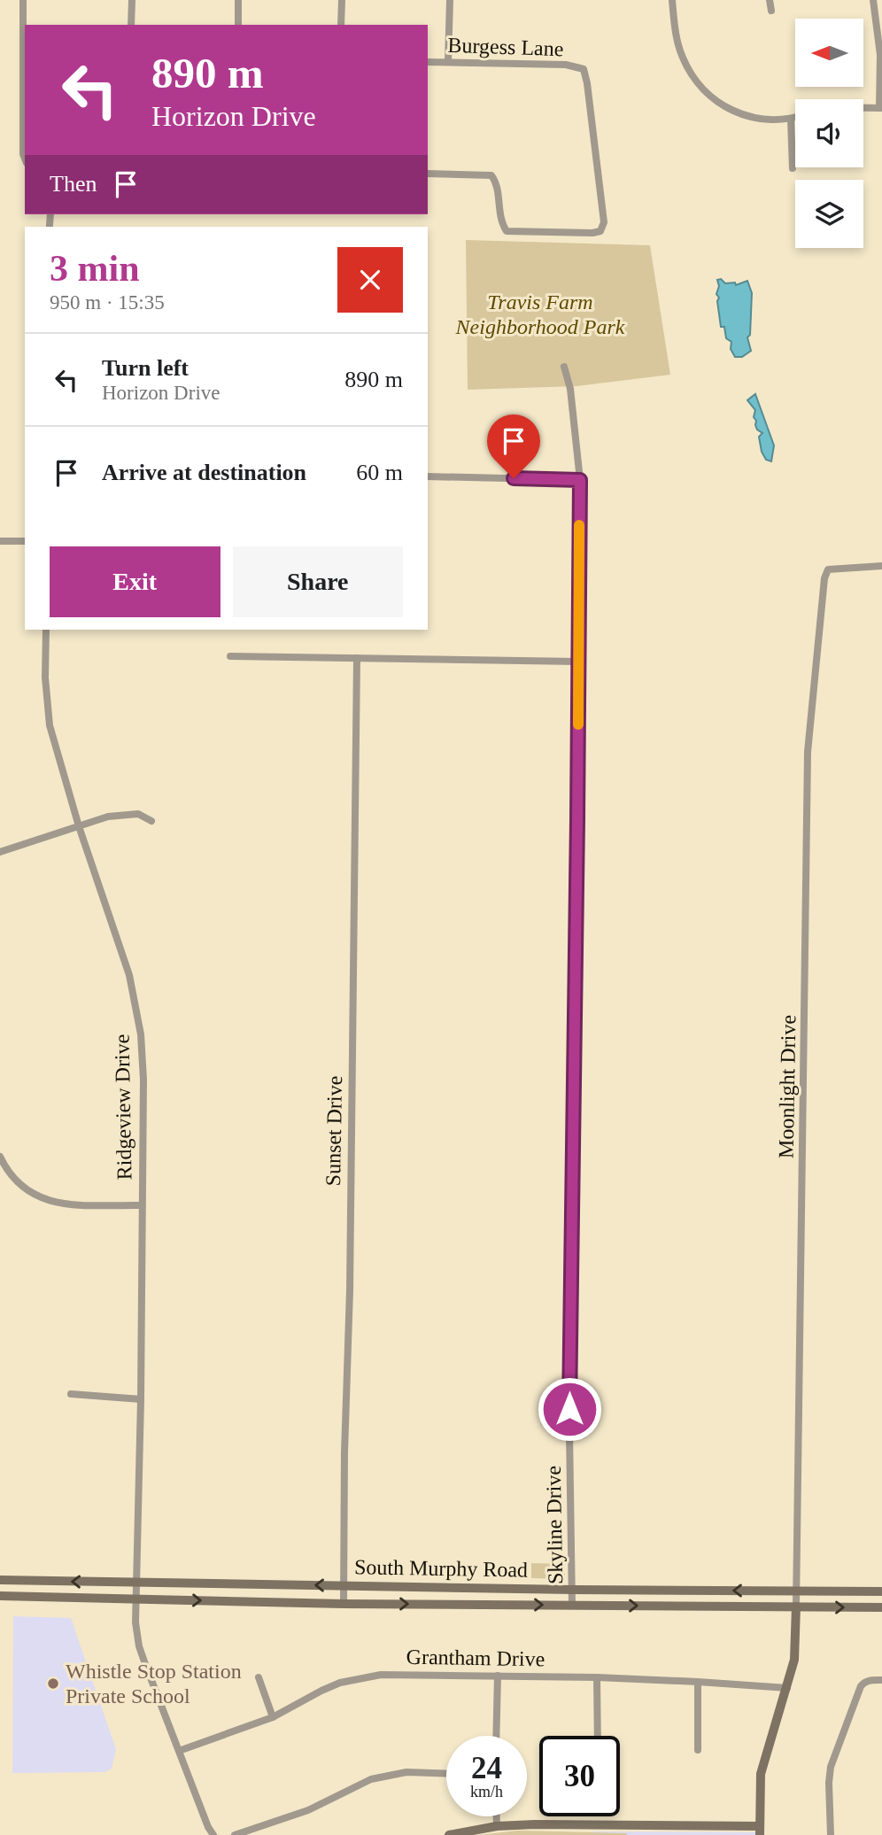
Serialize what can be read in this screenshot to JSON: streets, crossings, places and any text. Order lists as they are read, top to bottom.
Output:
{
  "streets": {
    "main road": ["South Murphy Road"],
    "street": [
      "Burgess Lane",
      "Moonlight Drive",
      "Ridgeview Drive",
      "Sunset Drive",
      "Skyline Drive",
      "Grantham Drive"
    ]
  },
  "crossings": [
    ["Moonlight Drive", "South Murphy Road"],
    ["Ridgeview Drive", "South Murphy Road"],
    ["Ridgeview Drive", "Grantham Drive"],
    ["Sunset Drive", "South Murphy Road"],
    ["Skyline Drive", "South Murphy Road"]
  ],
  "parks": ["Travis Farm Neighborhood Park"],
  "places": ["Whistle Stop Station Private School"],
  "north": "left",
  "page": {
    "turn": ["890 m", "Horizon Drive"],
    "then": "Then",
    "heading": ["3 min", "950 m · 15:35"],
    "list": [
      {
        "name": "Turn left",
        "note": "Horizon Drive",
        "value": "890 m"
      },
      {
        "name": "Arrive at destination",
        "value": "60 m"
      }
    ],
    "buttons": ["Exit", "Share"],
    "speed": "24 km/h",
    "limit": "30"
  }
}
